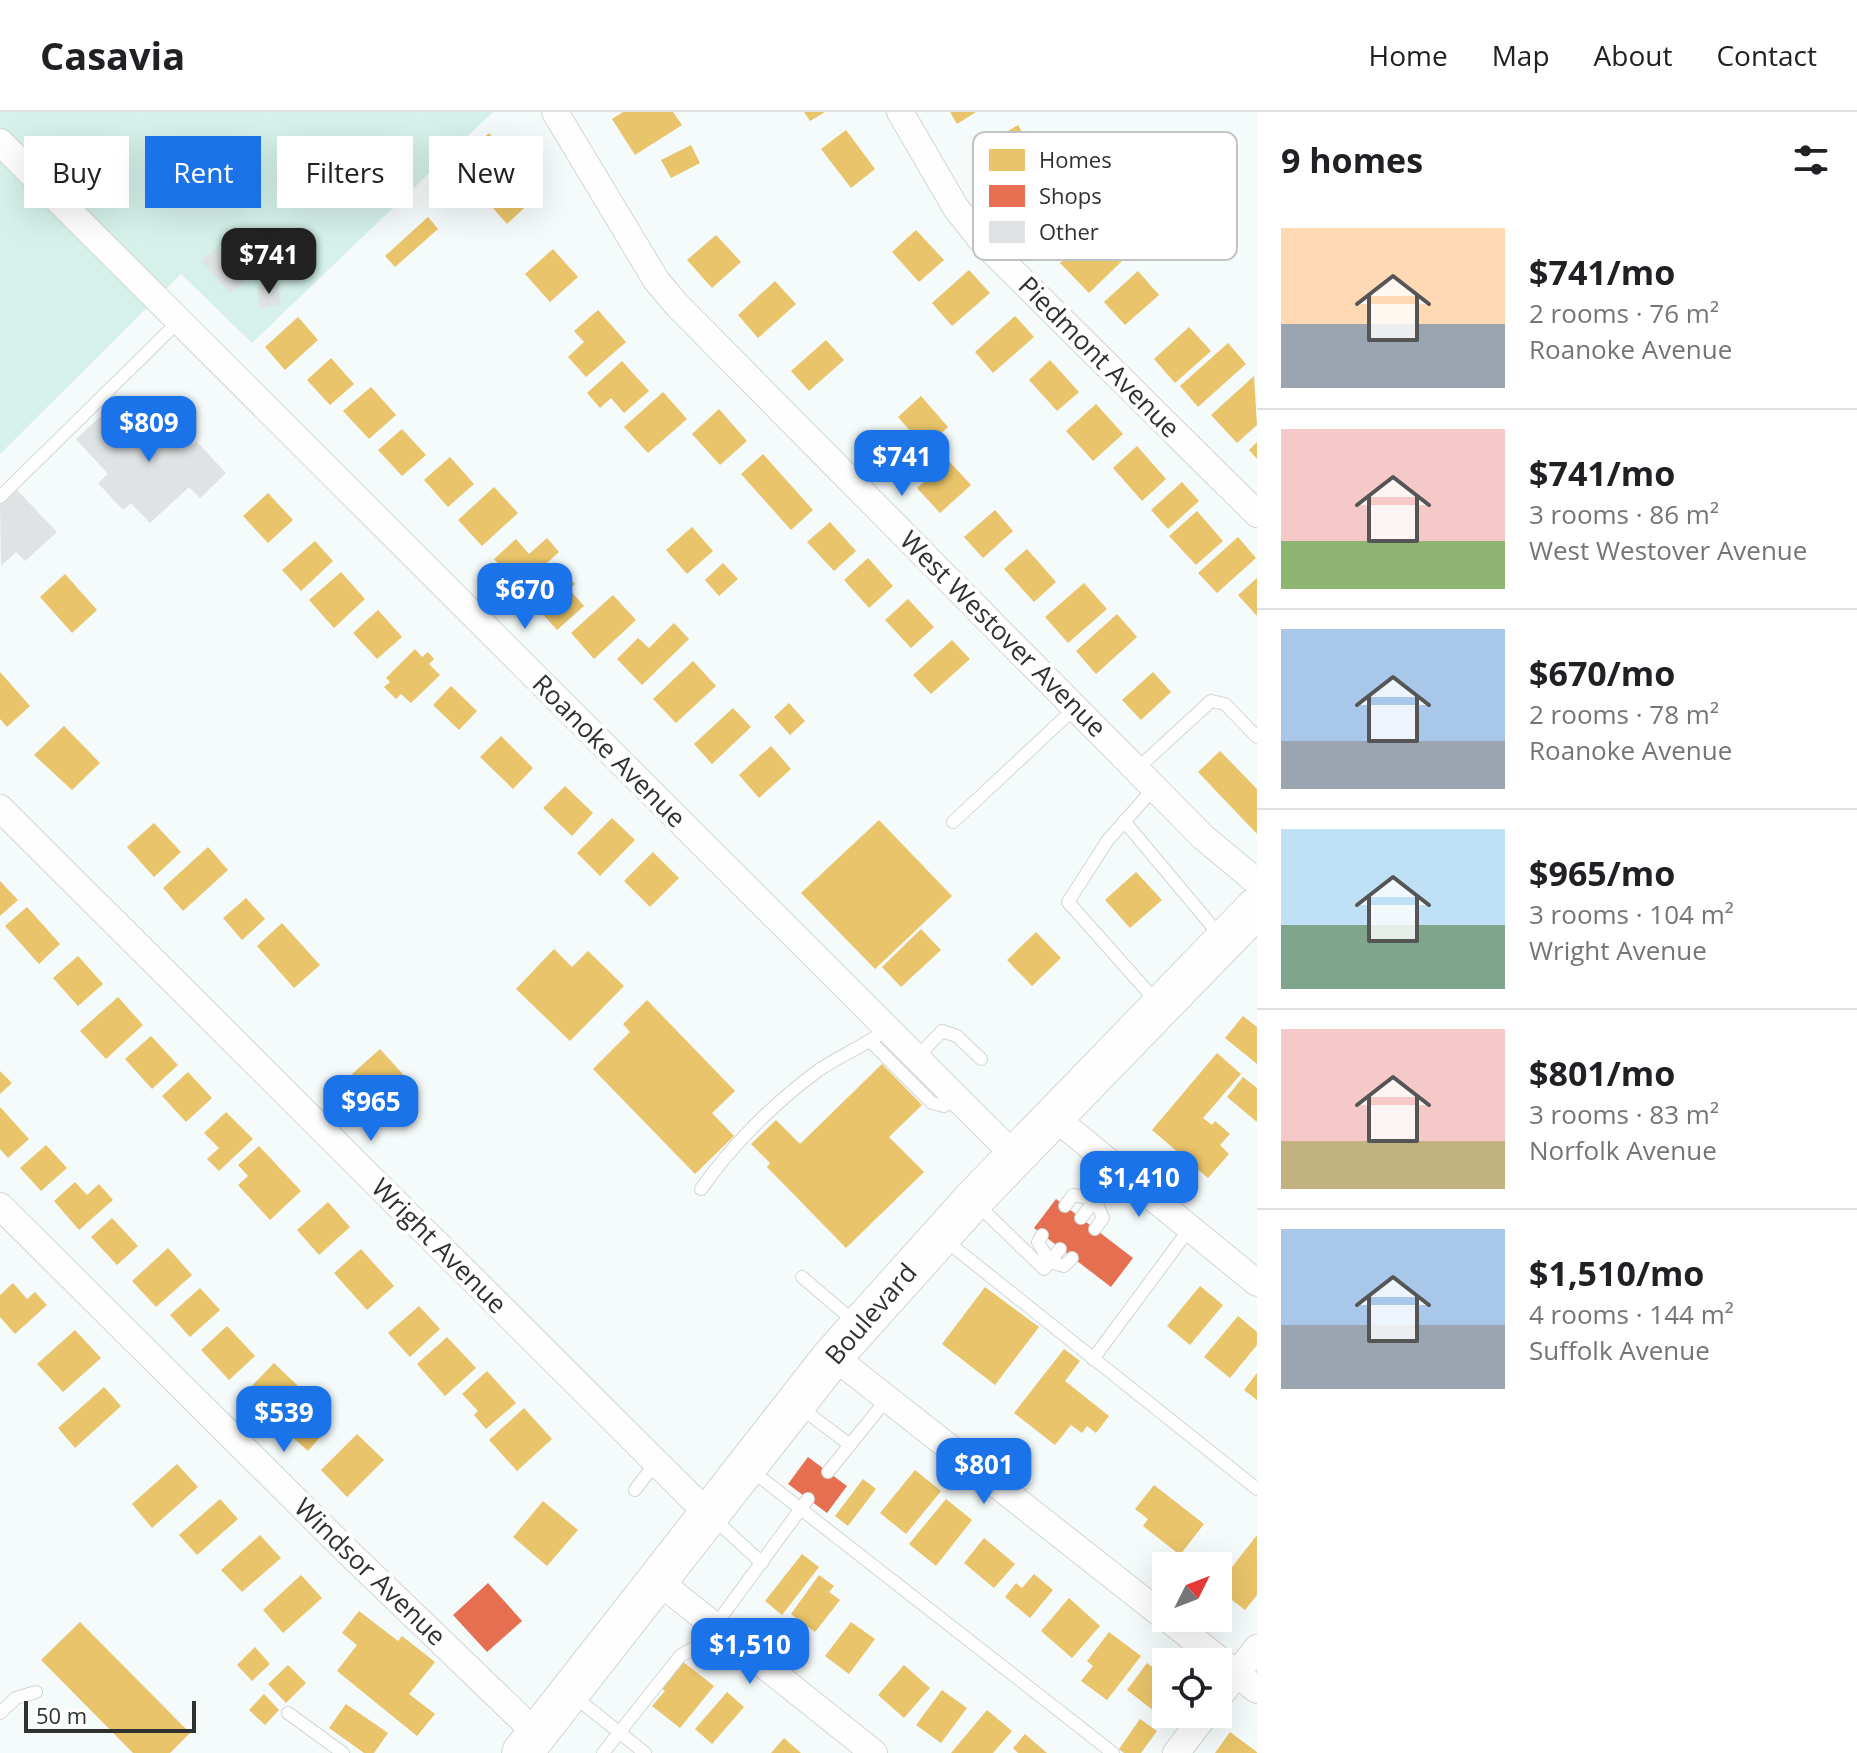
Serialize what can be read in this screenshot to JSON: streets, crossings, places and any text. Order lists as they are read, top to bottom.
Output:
{
  "streets": {
    "main road": ["Boulevard"],
    "street": [
      "Piedmont Avenue",
      "West Westover Avenue",
      "Roanoke Avenue",
      "Wright Avenue",
      "Windsor Avenue"
    ]
  },
  "crossings": [
    ["Roanoke Avenue", "Boulevard"],
    ["Wright Avenue", "Boulevard"],
    ["Boulevard", "Windsor Avenue"]
  ],
  "legend": ["Homes", "Shops", "Other"],
  "scale_bar": "50 m",
  "north": "top right",
  "page": {
    "header": "Casavia",
    "nav": [
      "Home",
      "Map",
      "About",
      "Contact"
    ],
    "heading": "9 homes",
    "chip": [
      "Buy",
      "Rent",
      "Filters",
      "New"
    ],
    "list": [
      {
        "name": "$741/mo",
        "note": "2 rooms · 76 m² · Roanoke Avenue"
      },
      {
        "name": "$741/mo",
        "note": "3 rooms · 86 m² · West Westover Avenue"
      },
      {
        "name": "$670/mo",
        "note": "2 rooms · 78 m² · Roanoke Avenue"
      },
      {
        "name": "$965/mo",
        "note": "3 rooms · 104 m² · Wright Avenue"
      },
      {
        "name": "$801/mo",
        "note": "3 rooms · 83 m² · Norfolk Avenue"
      },
      {
        "name": "$1,510/mo",
        "note": "4 rooms · 144 m² · Suffolk Avenue"
      }
    ],
    "price": [
      "$741",
      "$809",
      "$741",
      "$670",
      "$965",
      "$1,410",
      "$539",
      "$801",
      "$1,510"
    ],
    "scale": "50 m"
  }
}
